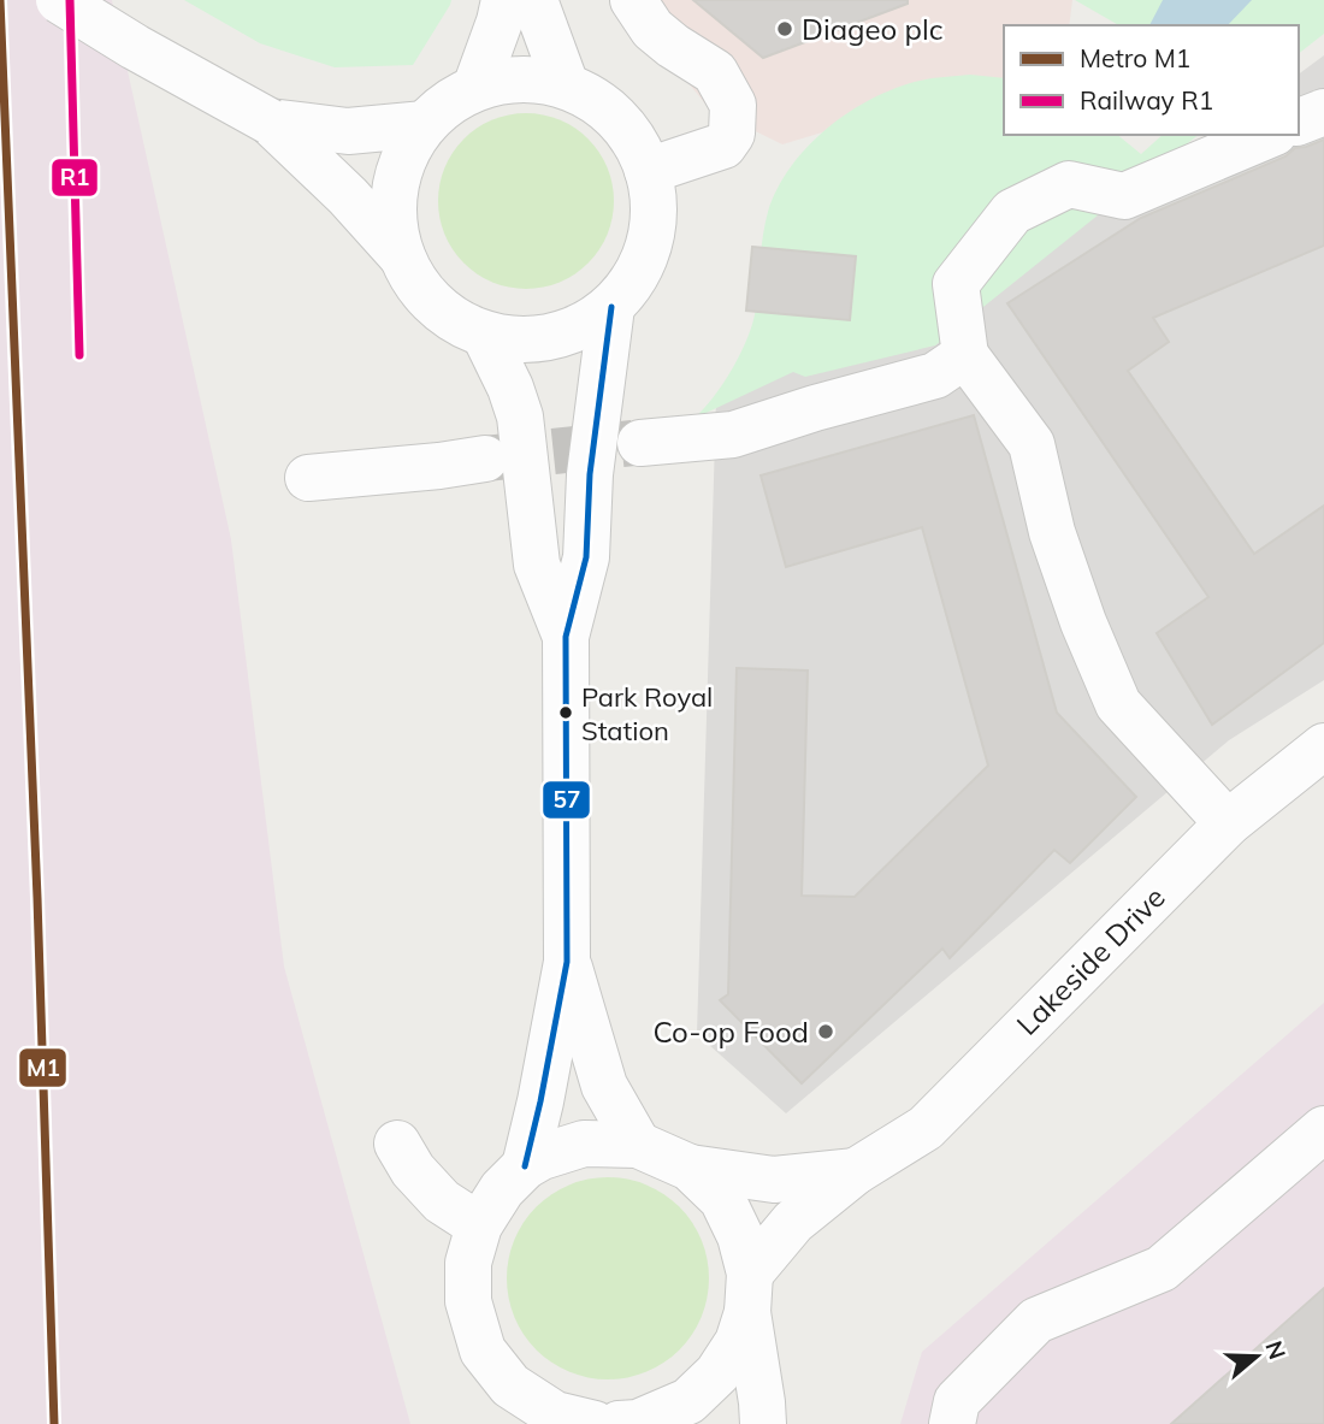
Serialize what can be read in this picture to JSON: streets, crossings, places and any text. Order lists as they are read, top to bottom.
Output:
{
  "streets": {
    "street": ["Lakeside Drive"]
  },
  "places": ["Diageo plc", "Park Royal Station", "Co-op Food"],
  "lines": ["metro line M1", "rail line R1", "transit line 57"],
  "legend": ["Metro M1", "Railway R1"],
  "north": "right"
}
